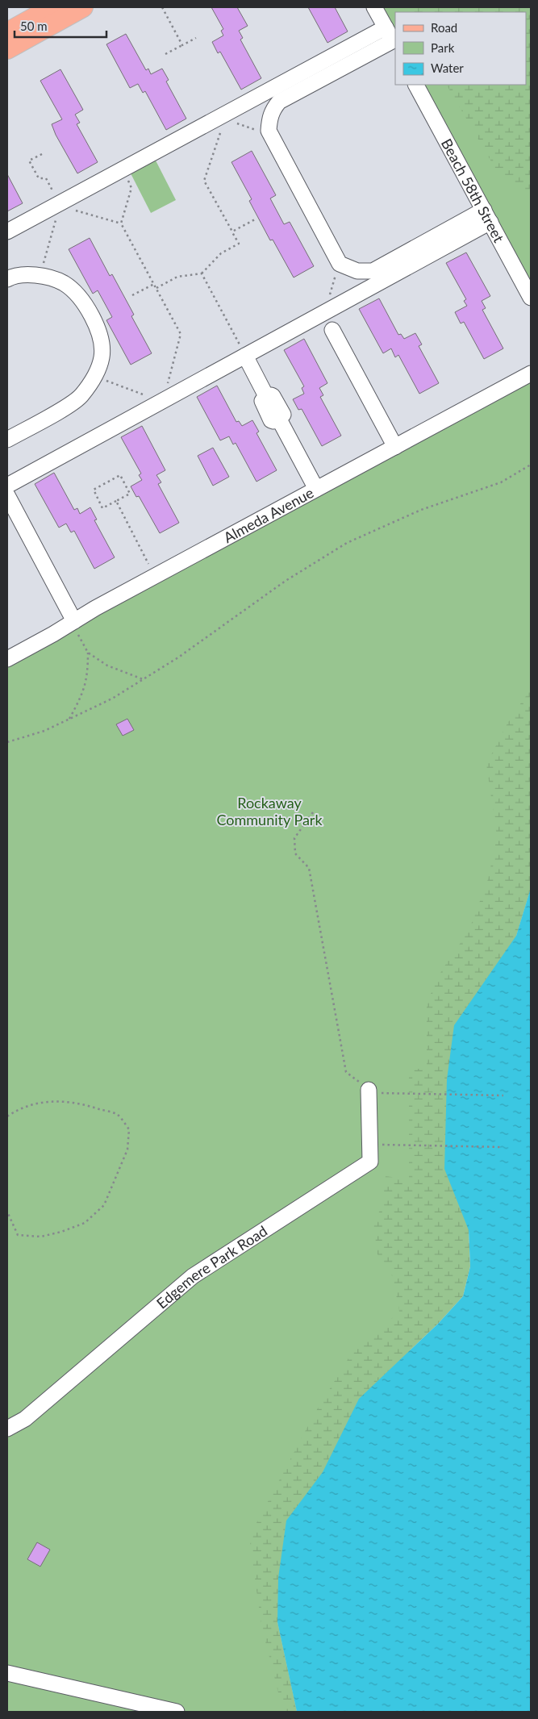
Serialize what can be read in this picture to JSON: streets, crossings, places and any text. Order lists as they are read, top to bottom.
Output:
{
  "streets": {
    "street": ["Beach 58th Street", "Almeda Avenue", "Edgemere Park Road"]
  },
  "parks": ["Rockaway Community Park"],
  "legend": ["Road", "Park", "Water"],
  "scale_bar": "50 m"
}
